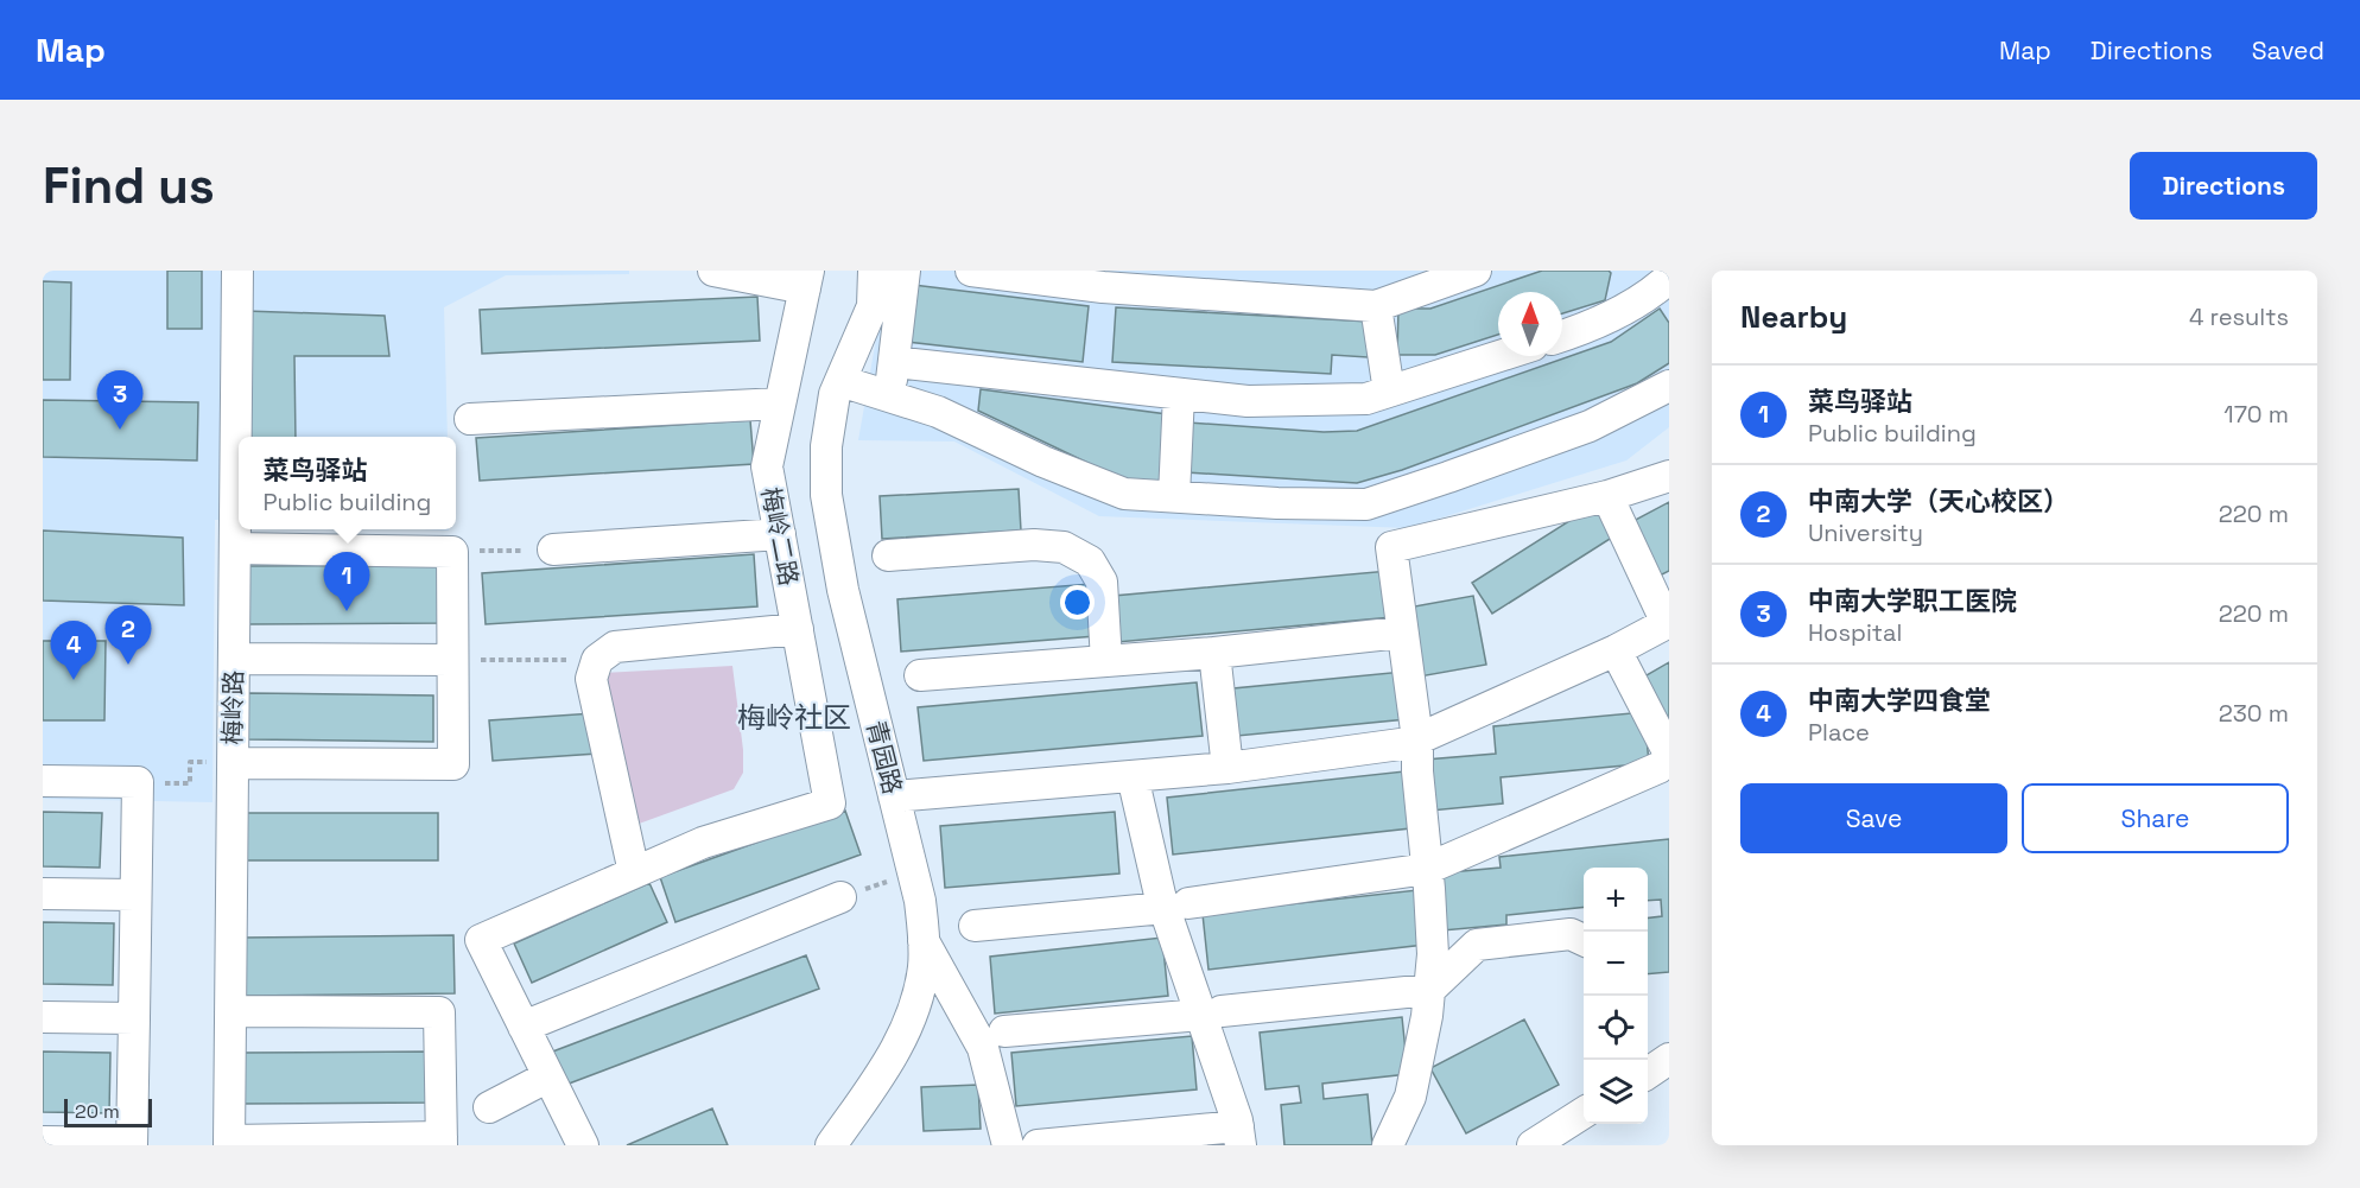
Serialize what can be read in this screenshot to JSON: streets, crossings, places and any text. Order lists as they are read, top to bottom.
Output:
{
  "streets": {
    "street": ["梅岭二路", "梅岭路", "青园路"]
  },
  "districts": ["梅岭社区"],
  "scale_bar": "20 m",
  "north": "top",
  "page": {
    "header": "Map",
    "nav": ["Map", "Directions", "Saved"],
    "buttons": [
      "Directions",
      ["Save", "Share"]
    ],
    "title": "Find us",
    "heading": ["Nearby", "4 results"],
    "list": [
      {
        "mark": "1",
        "name": "菜鸟驿站",
        "note": "Public building",
        "value": "170 m"
      },
      {
        "mark": "2",
        "name": "中南大学（天心校区）",
        "note": "University",
        "value": "220 m"
      },
      {
        "mark": "3",
        "name": "中南大学职工医院",
        "note": "Hospital",
        "value": "220 m"
      },
      {
        "mark": "4",
        "name": "中南大学四食堂",
        "note": "Place",
        "value": "230 m"
      }
    ],
    "pins": [
      "3",
      "1",
      "2",
      "4"
    ],
    "popup": ["菜鸟驿站", "Public building"],
    "map_buttons": ["+", "−"],
    "scale": "20 m"
  }
}
